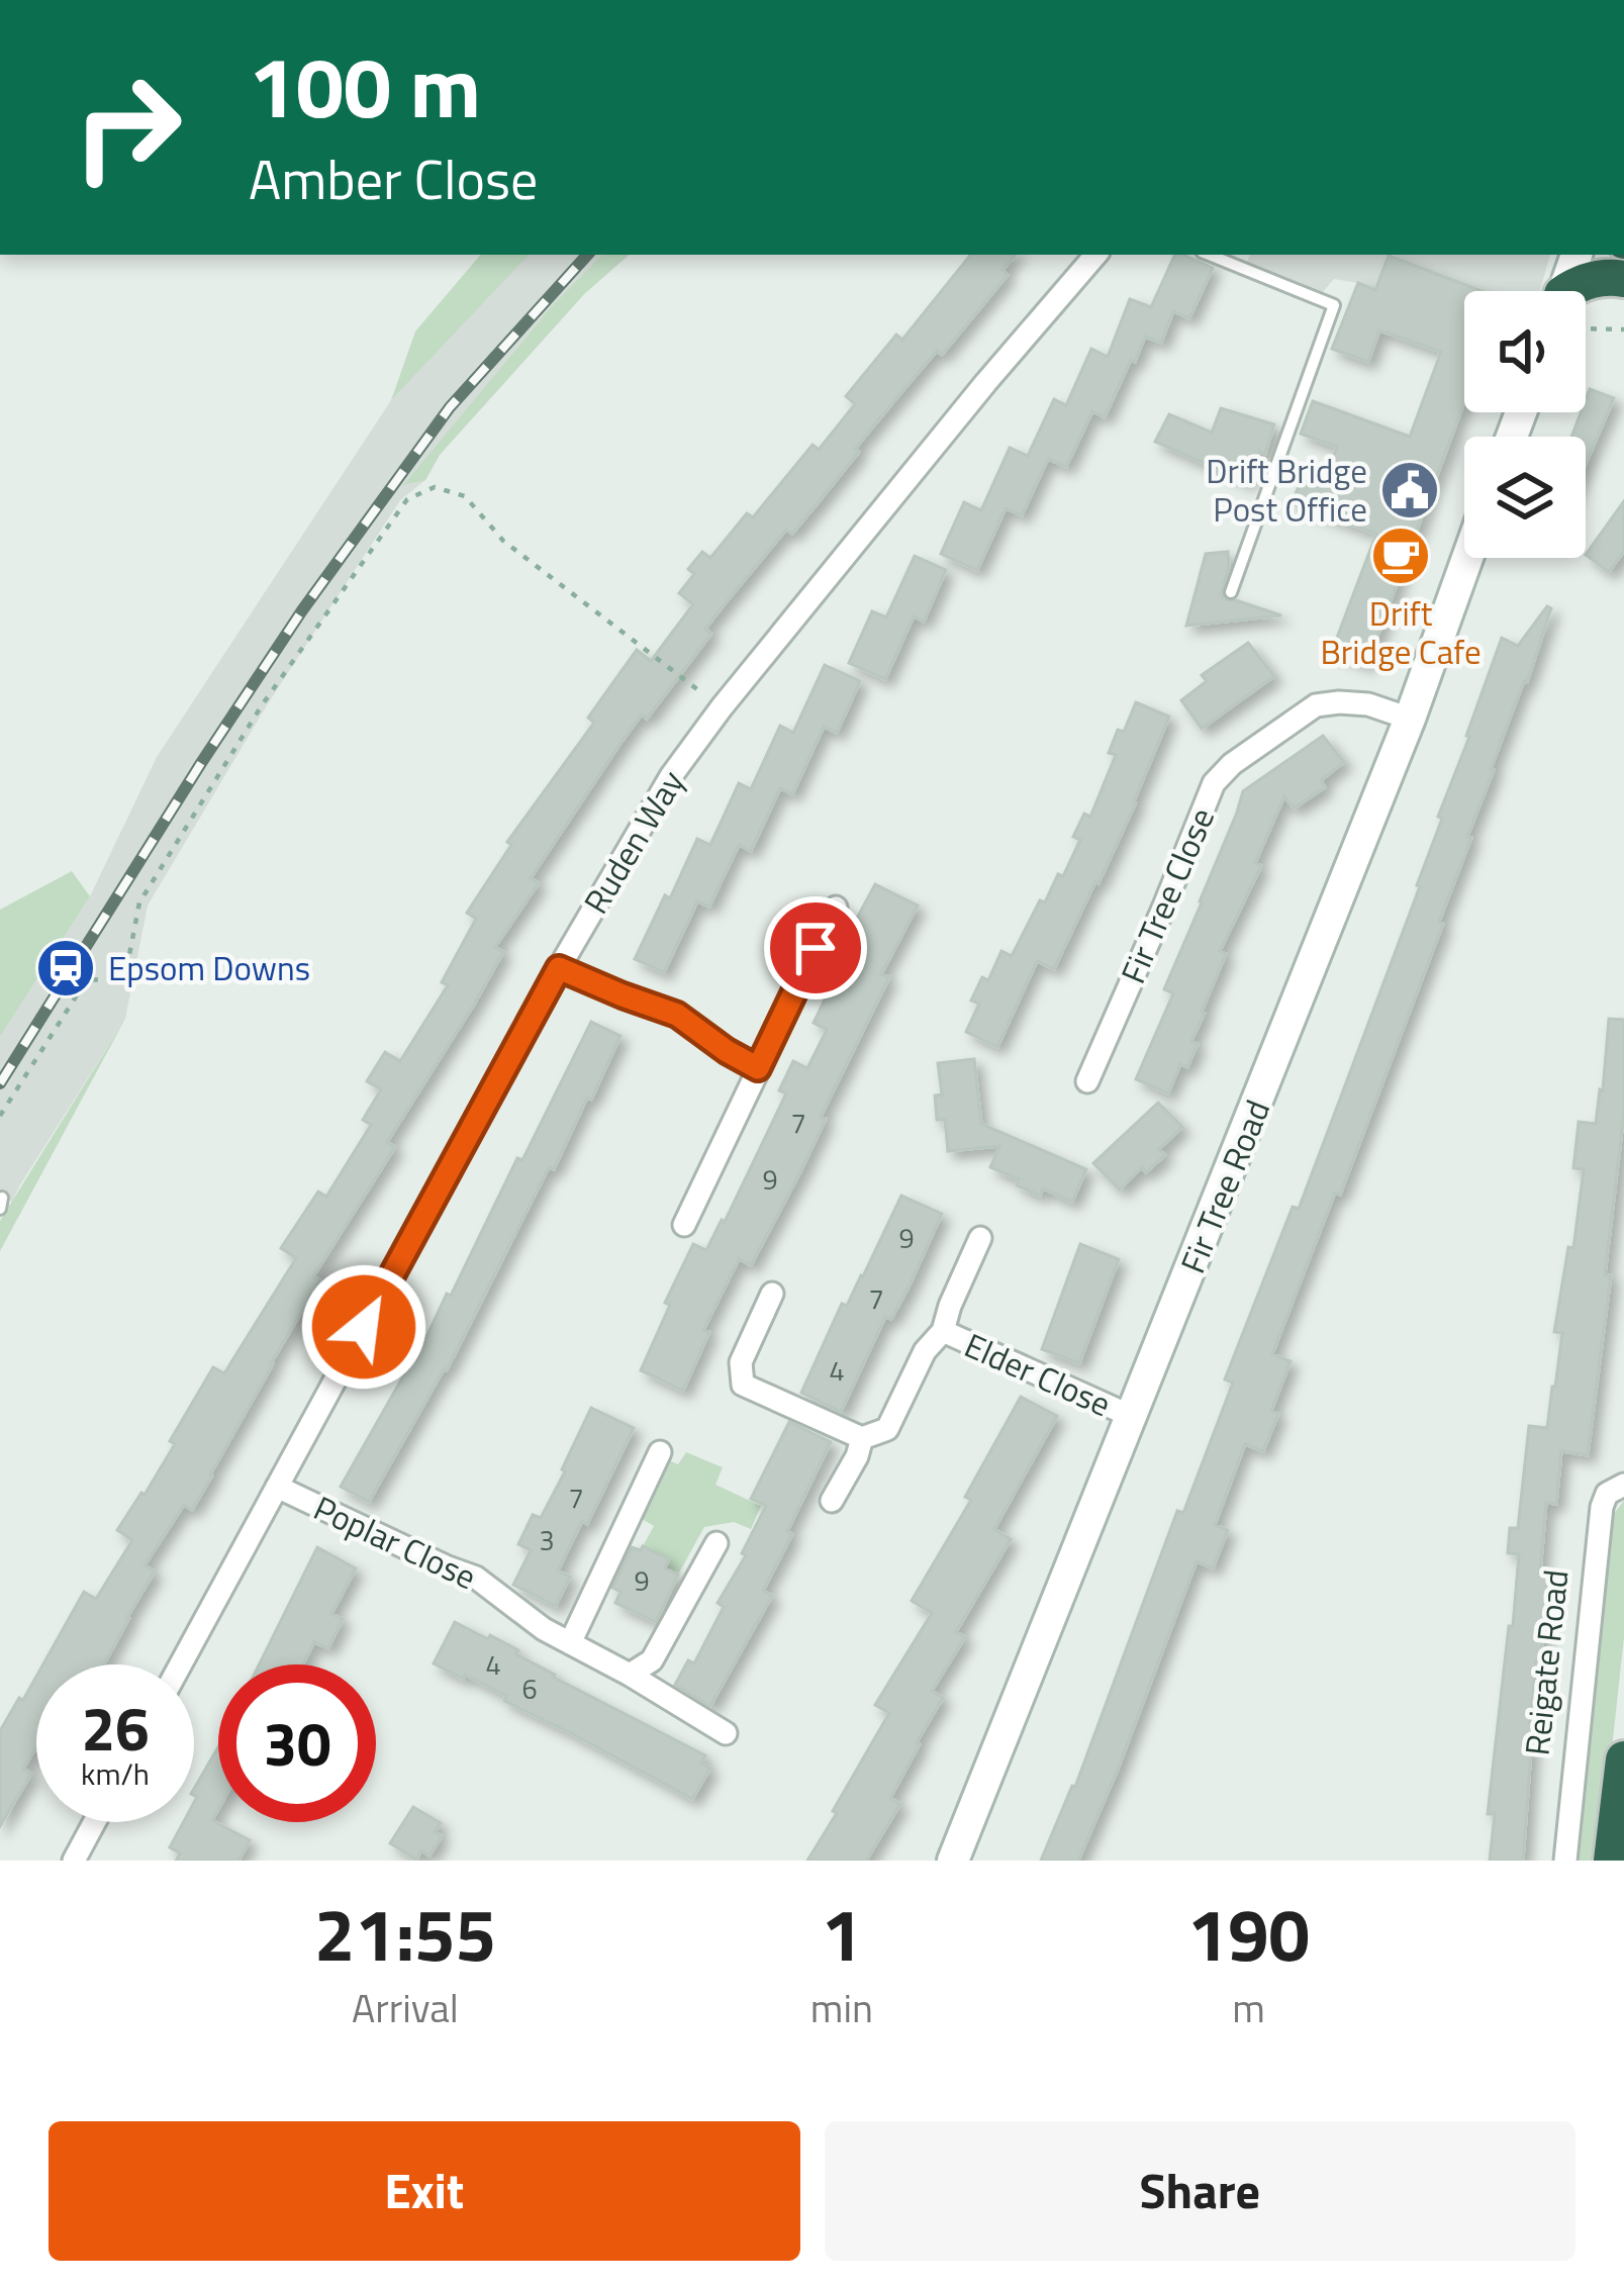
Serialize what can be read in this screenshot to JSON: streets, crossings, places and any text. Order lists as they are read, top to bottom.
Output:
{
  "streets": {
    "main road": ["Fir Tree Road"],
    "street": [
      "Ruden Way",
      "Fir Tree Close",
      "Elder Close",
      "Poplar Close",
      "Reigate Road"
    ]
  },
  "crossings": [
    ["Ruden Way", "Poplar Close"],
    ["Fir Tree Close", "Fir Tree Road"],
    ["Fir Tree Road", "Elder Close"]
  ],
  "places": {
    "public building": ["Drift Bridge Post Office"],
    "cafe": ["Drift Bridge Cafe"],
    "station": ["Epsom Downs"]
  },
  "house_numbers": [
    "7",
    "9",
    "9",
    "7",
    "4",
    "7",
    "3",
    "9",
    "4",
    "6"
  ],
  "page": {
    "turn": ["100 m", "Amber Close"],
    "speed": "26 km/h",
    "limit": "30",
    "eta": [
      "21:55",
      "Arrival",
      "1",
      "min",
      "190",
      "m"
    ],
    "buttons": ["Exit", "Share"]
  }
}
